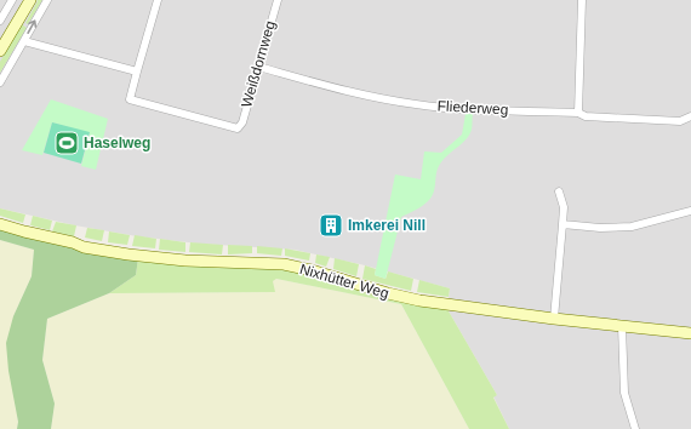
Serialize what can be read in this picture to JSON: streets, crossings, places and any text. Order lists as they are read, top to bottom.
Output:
{
  "streets": {
    "main road": ["Nixhütter Weg"],
    "street": ["Weißdornweg", "Fliederweg"]
  },
  "crossings": [
    ["Weißdornweg", "Fliederweg"]
  ],
  "places": {
    "sports": ["Haselweg"],
    "building": ["Imkerei Nill"]
  }
}
